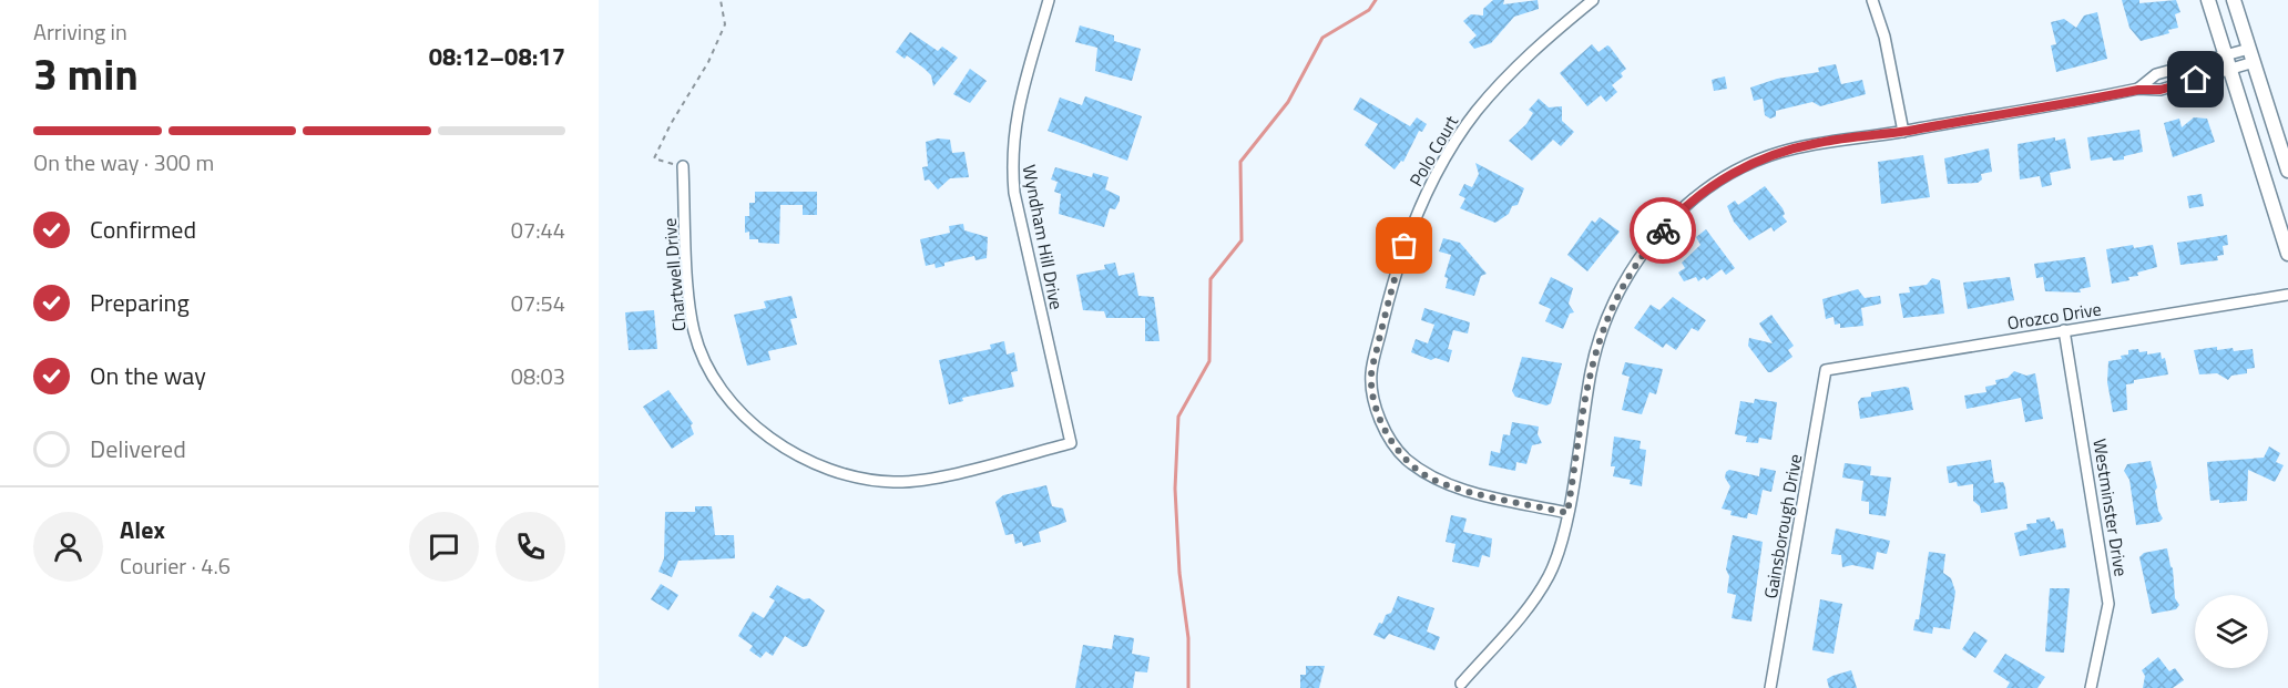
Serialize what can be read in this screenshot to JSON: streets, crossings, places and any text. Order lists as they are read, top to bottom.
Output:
{
  "streets": {
    "street": [
      "Polo Court",
      "Wyndham Hill Drive",
      "Chartwell Drive",
      "Orozco Drive",
      "Westminster Drive",
      "Gainsborough Drive"
    ]
  },
  "crossings": [
    ["Wyndham Hill Drive", "Chartwell Drive"],
    ["Orozco Drive", "Westminster Drive"],
    ["Orozco Drive", "Gainsborough Drive"]
  ],
  "page": {
    "heading": ["3 min", "Arriving in", "08:12–08:17"],
    "panel": ["Alex", "Courier · 4.6"],
    "bar": "On the way · 300 m",
    "list": [
      ["Confirmed", "07:44"],
      ["Preparing", "07:54"],
      ["On the way", "08:03"],
      "Delivered"
    ]
  }
}
